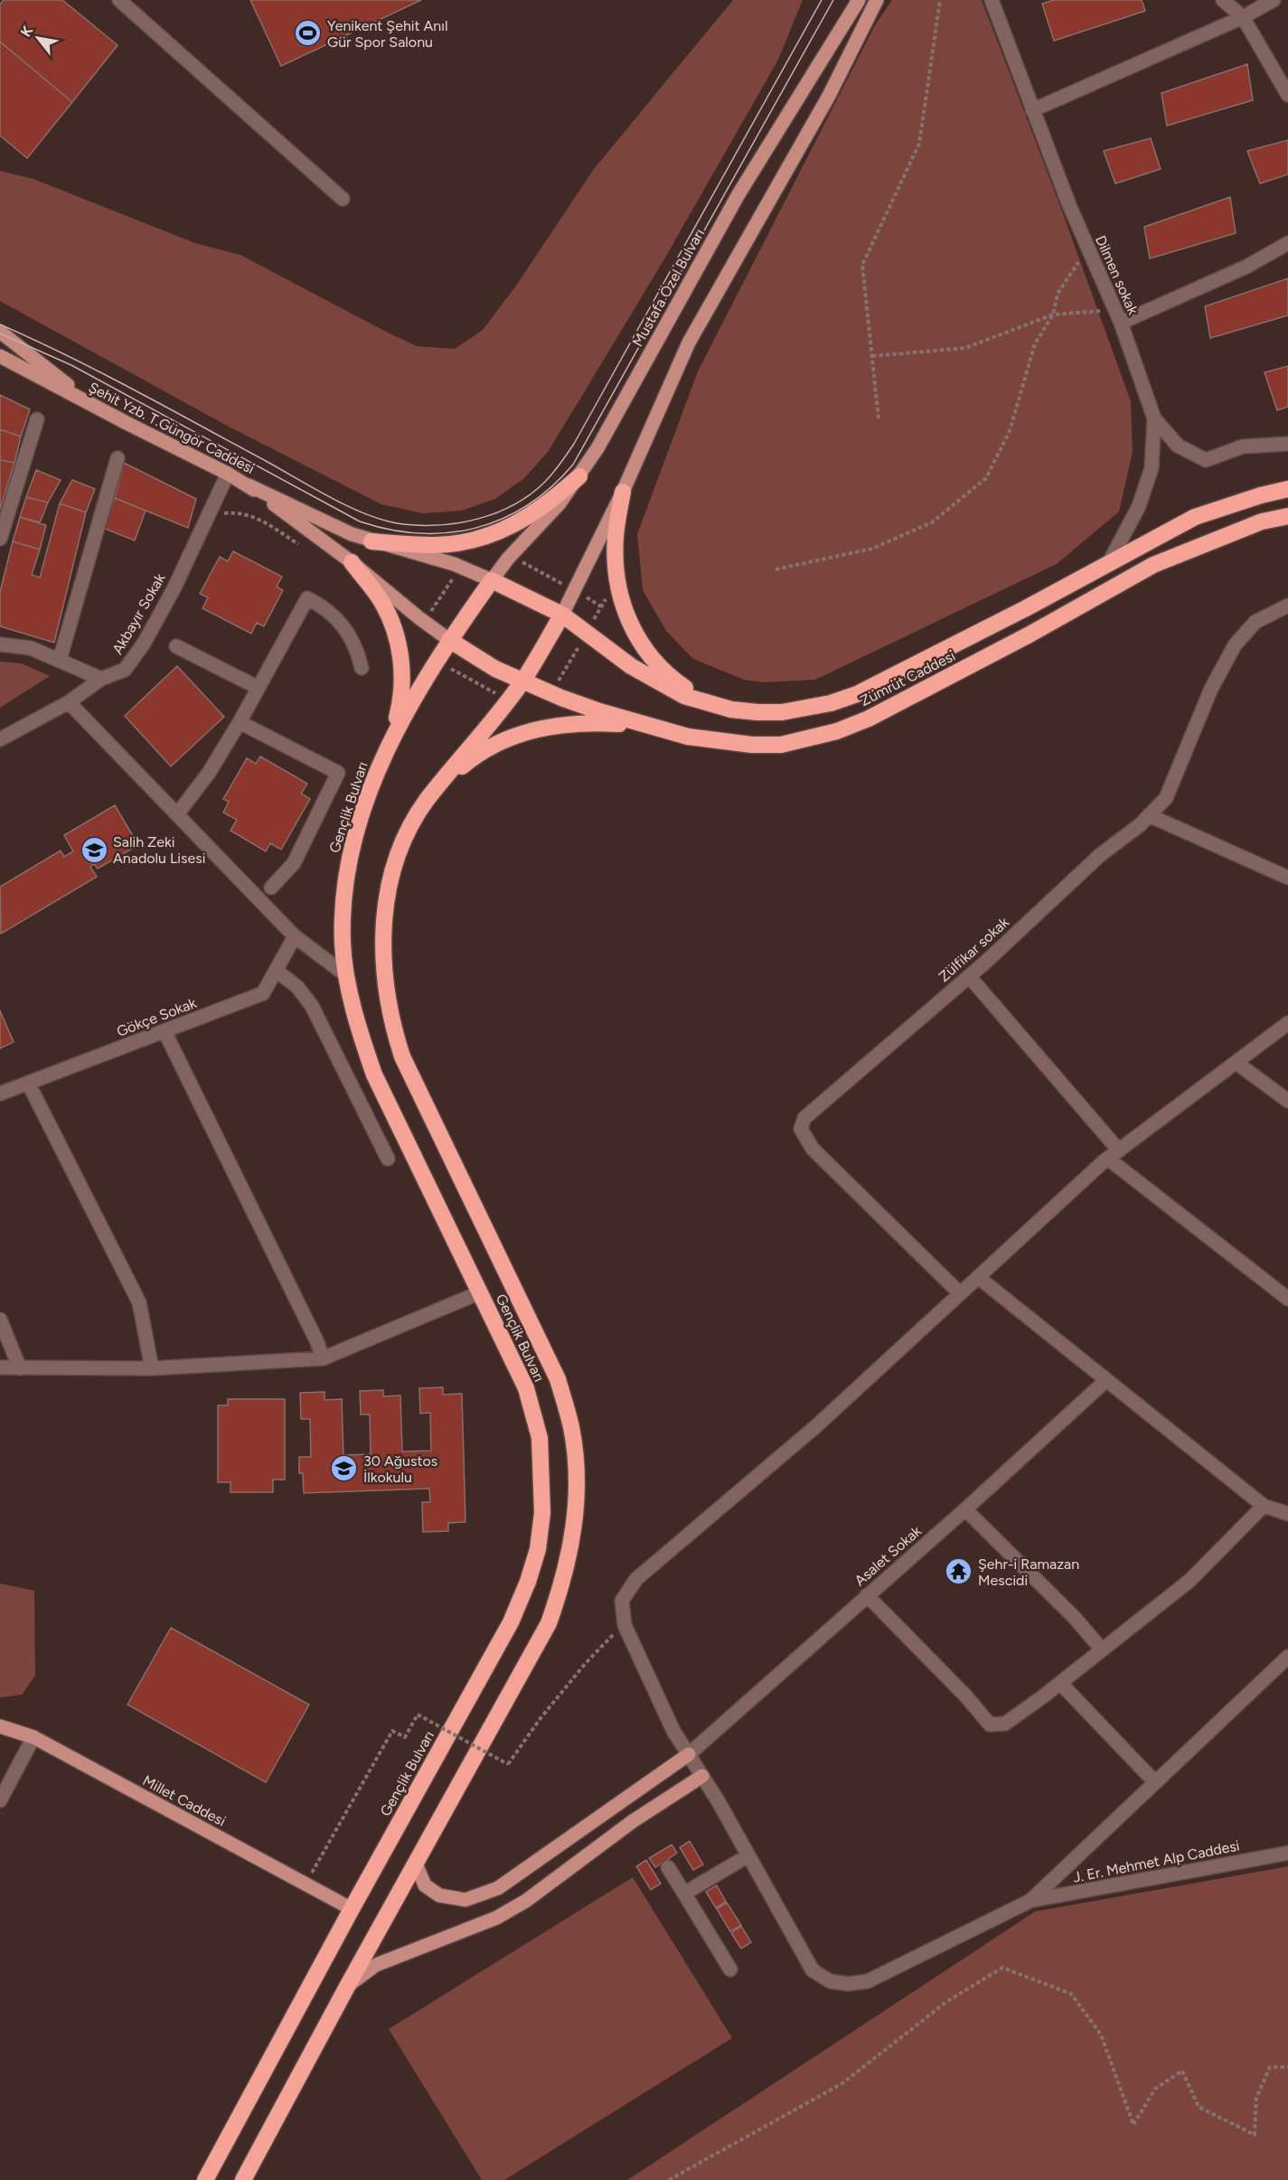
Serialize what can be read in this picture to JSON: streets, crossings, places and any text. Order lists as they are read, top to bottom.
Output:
{
  "streets": {
    "highway": ["Zümrüt Caddesi", "Gençlik Bulvarı"],
    "main road": ["Mustafa Özel Bulvarı", "Şehit Yzb. T.Güngör Caddesi", "Millet Caddesi"],
    "street": [
      "Dilmen sokak",
      "Akbayır Sokak",
      "Zülfikar sokak",
      "Gökçe Sokak",
      "Asalet Sokak",
      "J. Er. Mehmet Alp Caddesi"
    ]
  },
  "crossings": [
    ["Mustafa Özel Bulvarı", "Gençlik Bulvarı"],
    ["Şehit Yzb. T.Güngör Caddesi", "Akbayır Sokak"],
    ["Şehit Yzb. T.Güngör Caddesi", "Zümrüt Caddesi"],
    ["Şehit Yzb. T.Güngör Caddesi", "Gençlik Bulvarı"],
    ["Zümrüt Caddesi", "Gençlik Bulvarı"],
    ["Gençlik Bulvarı", "Millet Caddesi"]
  ],
  "places": {
    "sports": ["Yenikent Şehit Anıl Gür Spor Salonu"],
    "school or university": ["Salih Zeki Anadolu Lisesi", "30 Ağustos İlkokulu"],
    "temple": ["Şehr-i Ramazan Mescidi"]
  },
  "north": "top left"
}
